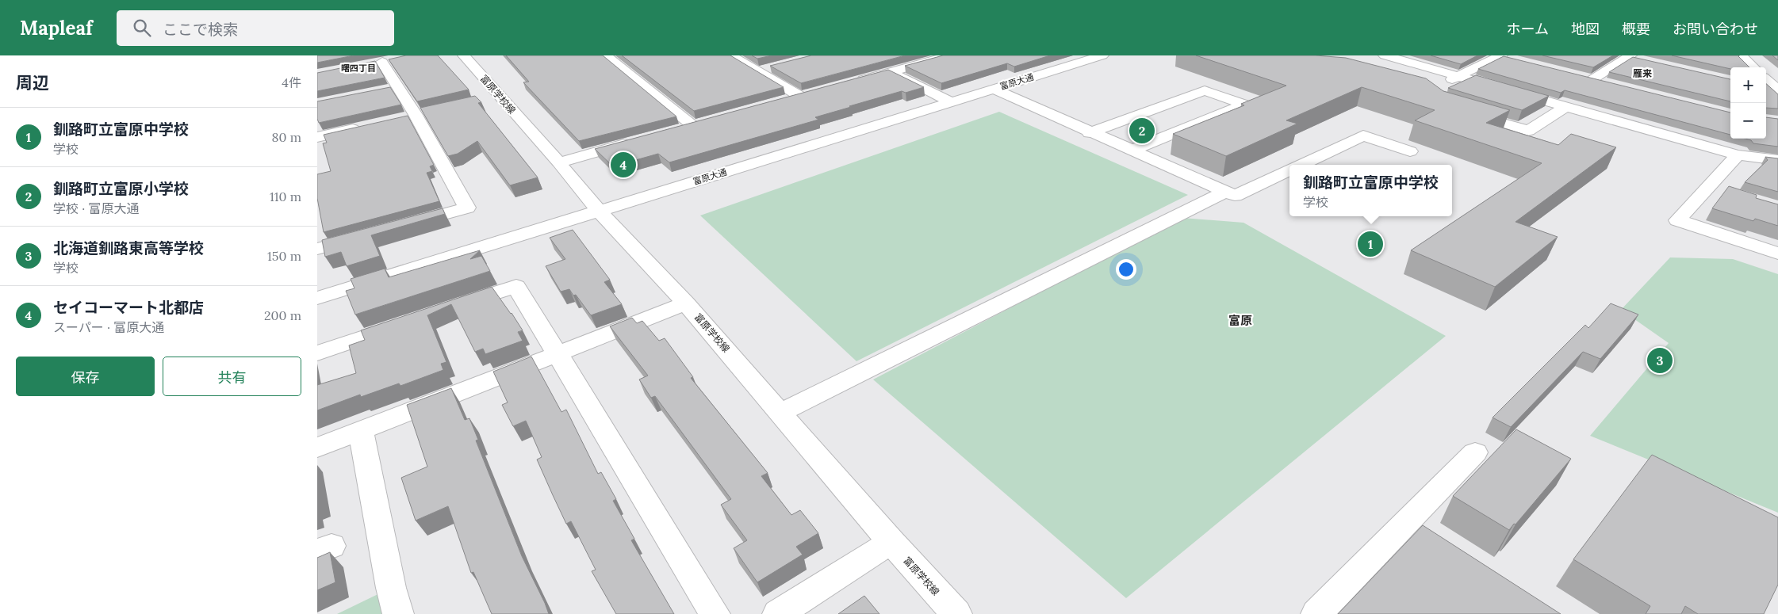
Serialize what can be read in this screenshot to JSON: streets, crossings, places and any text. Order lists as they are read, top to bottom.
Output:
{
  "streets": {
    "street": ["富原大通", "富原学校線"]
  },
  "crossings": [
    ["富原大通", "富原学校線"]
  ],
  "districts": ["曙四丁目", "雁来", "富原"],
  "page": {
    "header": "Mapleaf",
    "search": "ここで検索",
    "nav": [
      "ホーム",
      "地図",
      "概要",
      "お問い合わせ"
    ],
    "heading": ["周辺", "4件"],
    "map_buttons": ["+", "−"],
    "list": [
      {
        "mark": "1",
        "name": "釧路町立富原中学校",
        "note": "学校",
        "value": "80 m"
      },
      {
        "mark": "2",
        "name": "釧路町立富原小学校",
        "note": "学校 · 富原大通",
        "value": "110 m"
      },
      {
        "mark": "3",
        "name": "北海道釧路東高等学校",
        "note": "学校",
        "value": "150 m"
      },
      {
        "mark": "4",
        "name": "セイコーマート北都店",
        "note": "スーパー · 富原大通",
        "value": "200 m"
      }
    ],
    "pins": [
      "2",
      "4",
      "1",
      "3"
    ],
    "popup": ["釧路町立富原中学校", "学校"],
    "buttons": ["保存", "共有"]
  }
}
